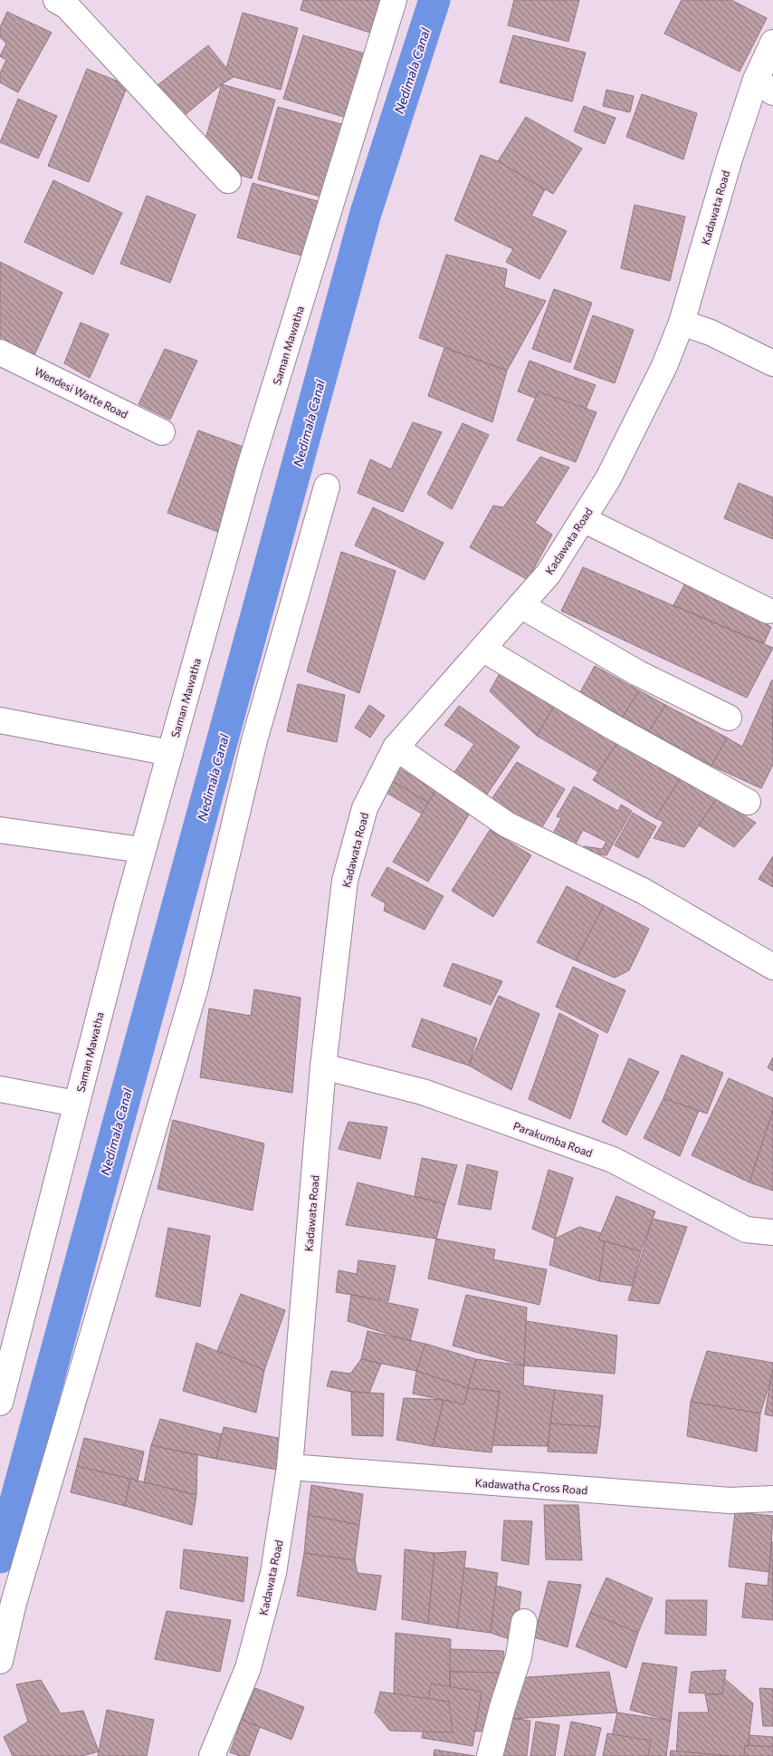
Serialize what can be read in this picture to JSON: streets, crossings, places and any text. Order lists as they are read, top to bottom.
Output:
{
  "streets": {
    "street": [
      "Kadawata Road",
      "Saman Mawatha",
      "Wendesi Watte Road",
      "Parakumba Road",
      "Kadawatha Cross Road"
    ]
  },
  "crossings": [
    ["Kadawata Road", "Parakumba Road"],
    ["Kadawata Road", "Kadawatha Cross Road"]
  ],
  "water": ["Nedimala Canal"]
}
